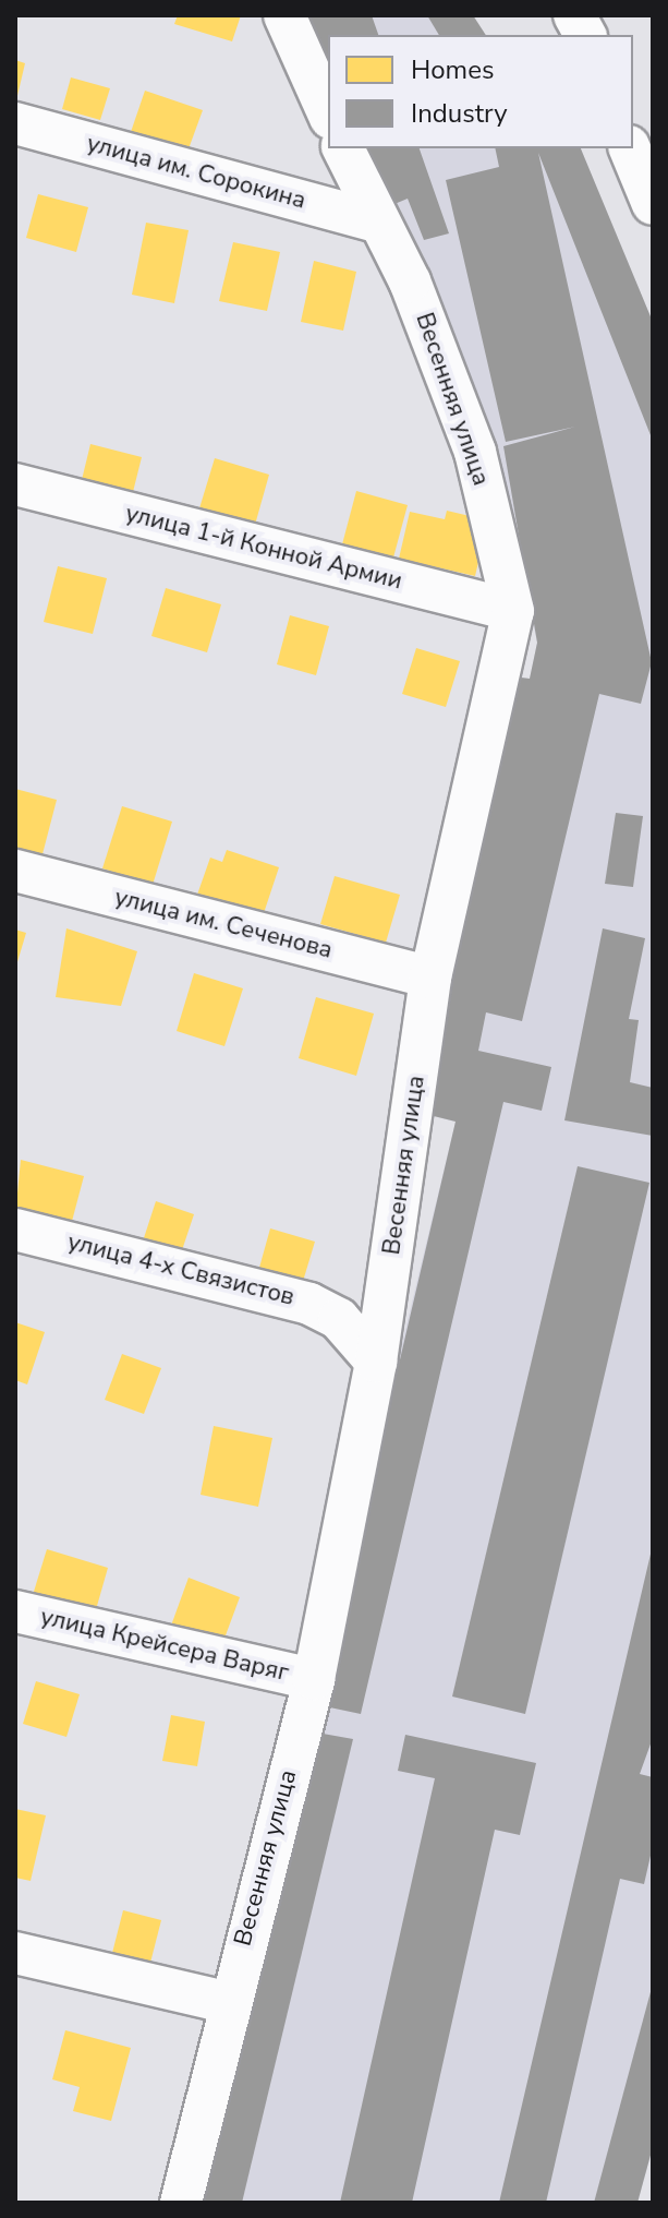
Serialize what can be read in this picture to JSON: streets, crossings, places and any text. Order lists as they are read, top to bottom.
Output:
{
  "streets": {
    "street": [
      "улица им. Сорокина",
      "Весенняя улица",
      "улица 1-й Конной Армии",
      "улица им. Сеченова",
      "улица 4-х Связистов",
      "улица Крейсера Варяг"
    ]
  },
  "crossings": [
    ["улица им. Сорокина", "Весенняя улица"],
    ["Весенняя улица", "улица 1-й Конной Армии"],
    ["Весенняя улица", "улица им. Сеченова"],
    ["Весенняя улица", "улица 4-х Связистов"],
    ["Весенняя улица", "улица Крейсера Варяг"]
  ],
  "legend": ["Homes", "Industry"]
}
